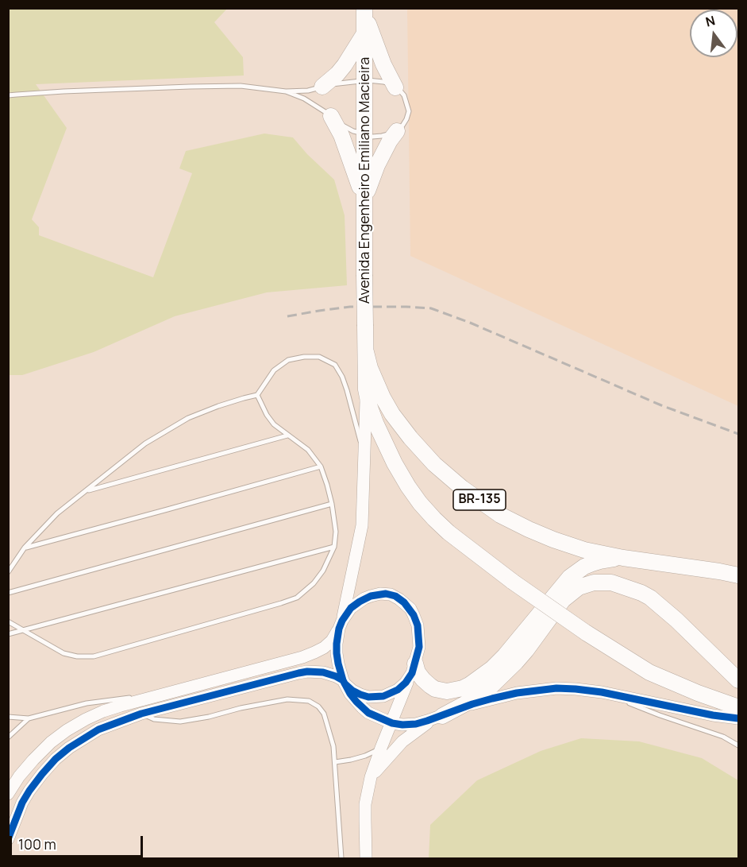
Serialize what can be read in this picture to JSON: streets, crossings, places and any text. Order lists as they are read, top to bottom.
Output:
{
  "streets": {
    "highway": ["Avenida Engenheiro Emiliano Macieira", "BR-135"]
  },
  "scale_bar": "100 m",
  "north": "top"
}
